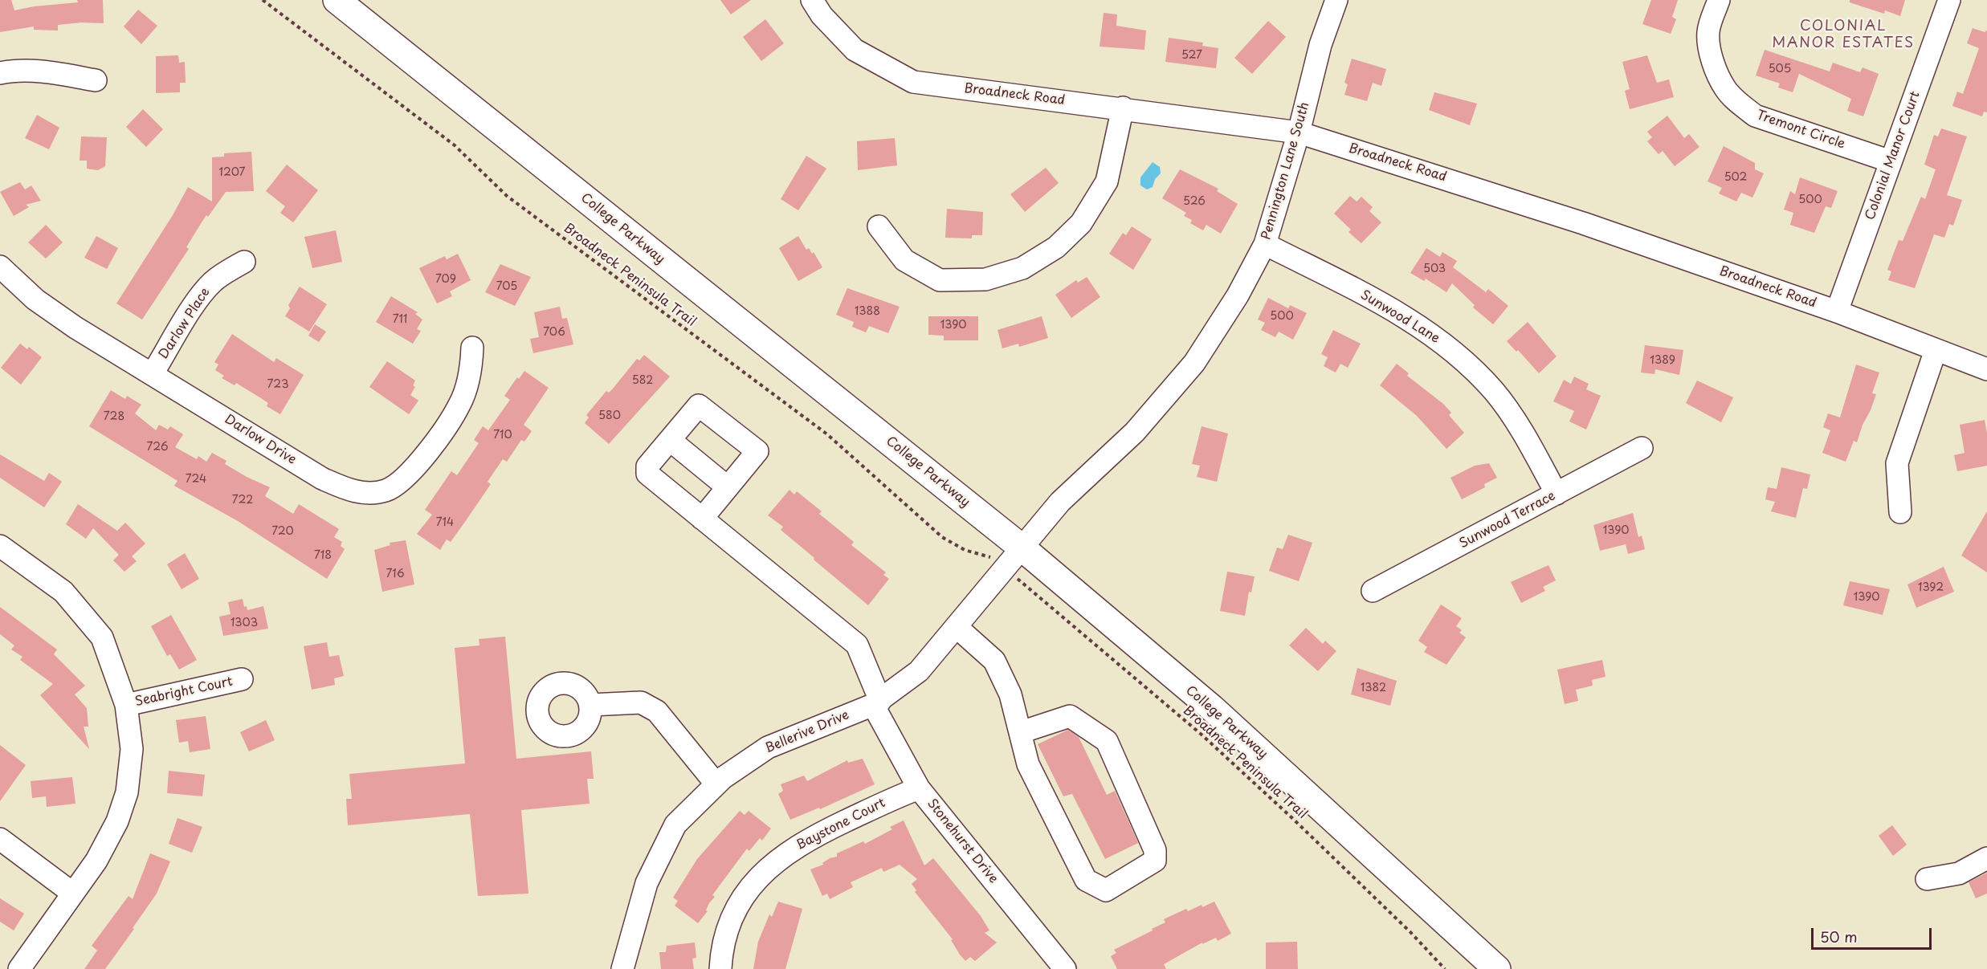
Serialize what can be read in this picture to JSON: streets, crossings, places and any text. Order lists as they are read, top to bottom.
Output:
{
  "streets": {
    "main road": ["College Parkway"],
    "street": [
      "Broadneck Road",
      "Tremont Circle",
      "Colonial Manor Court",
      "Pennington Lane South",
      "Sunwood Lane",
      "Darlow Place",
      "Darlow Drive",
      "Sunwood Terrace",
      "Seabright Court",
      "Bellerive Drive",
      "Baystone Court",
      "Stonehurst Drive"
    ],
    "path": ["Broadneck Peninsula Trail"]
  },
  "crossings": [
    ["Broadneck Road", "Colonial Manor Court"],
    ["Broadneck Road", "Pennington Lane South"],
    ["Tremont Circle", "Colonial Manor Court"],
    ["Pennington Lane South", "College Parkway"],
    ["Pennington Lane South", "Sunwood Lane"],
    ["Pennington Lane South", "Bellerive Drive"],
    ["College Parkway", "Bellerive Drive"],
    ["Sunwood Lane", "Sunwood Terrace"],
    ["Darlow Place", "Darlow Drive"],
    ["Bellerive Drive", "Stonehurst Drive"],
    ["Baystone Court", "Stonehurst Drive"]
  ],
  "districts": ["COLONIAL MANOR ESTATES"],
  "house_numbers": [
    "527",
    "505",
    "1207",
    "502",
    "500",
    "526",
    "503",
    "709",
    "705",
    "1388",
    "500",
    "711",
    "1390",
    "706",
    "1389",
    "582",
    "723",
    "580",
    "728",
    "710",
    "726",
    "724",
    "722",
    "714",
    "1390",
    "720",
    "718",
    "716",
    "1392",
    "1390",
    "1303",
    "1382"
  ],
  "scale_bar": "50 m"
}
